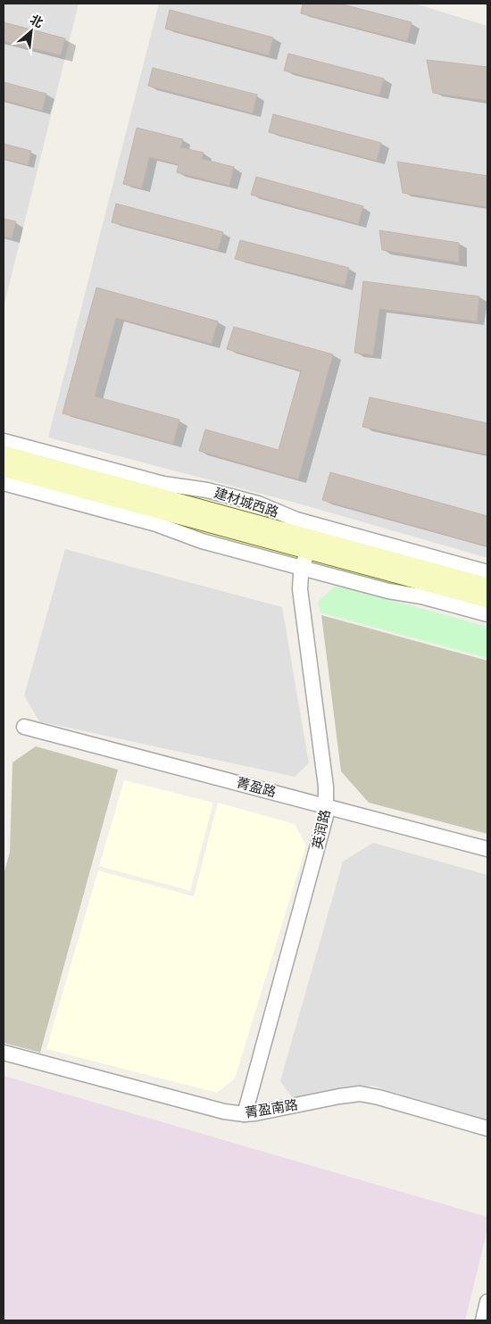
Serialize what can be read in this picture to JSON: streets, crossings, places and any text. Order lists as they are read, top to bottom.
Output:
{
  "streets": {
    "main road": ["建材城西路"],
    "street": ["菁盈路", "英润路", "菁盈南路"]
  },
  "crossings": [
    ["建材城西路", "英润路"],
    ["菁盈路", "英润路"],
    ["英润路", "菁盈南路"]
  ],
  "north": "top right"
}
